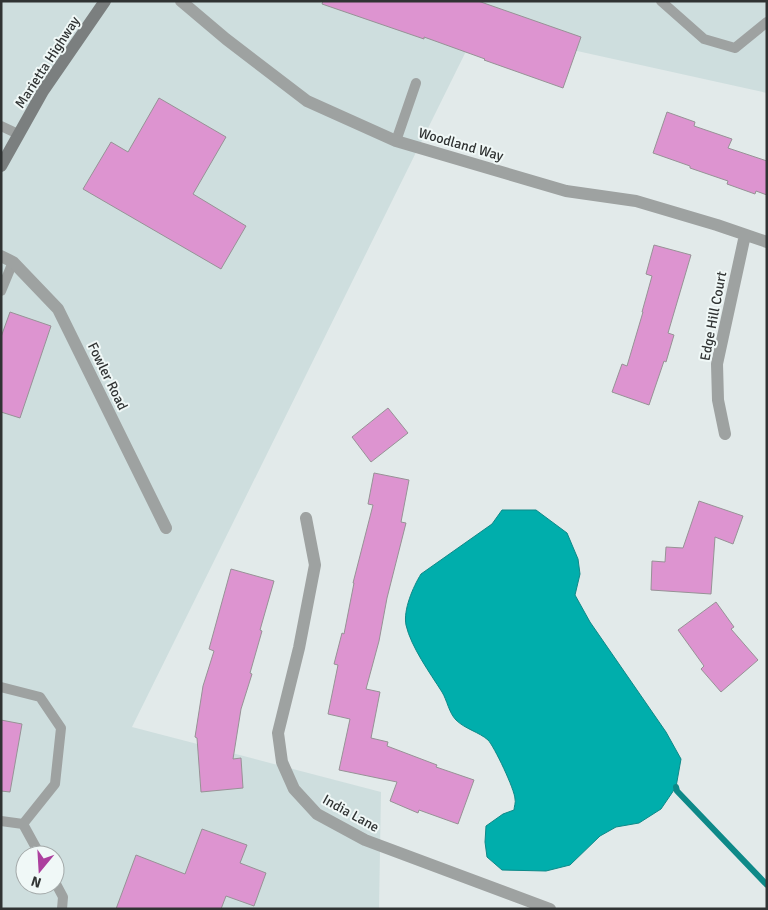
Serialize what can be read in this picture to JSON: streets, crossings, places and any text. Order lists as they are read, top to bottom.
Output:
{
  "streets": {
    "main road": ["Marietta Highway"],
    "street": [
      "Woodland Way",
      "Edge Hill Court",
      "Fowler Road",
      "India Lane"
    ]
  },
  "crossings": [
    ["Woodland Way", "Edge Hill Court"]
  ],
  "north": "bottom"
}
